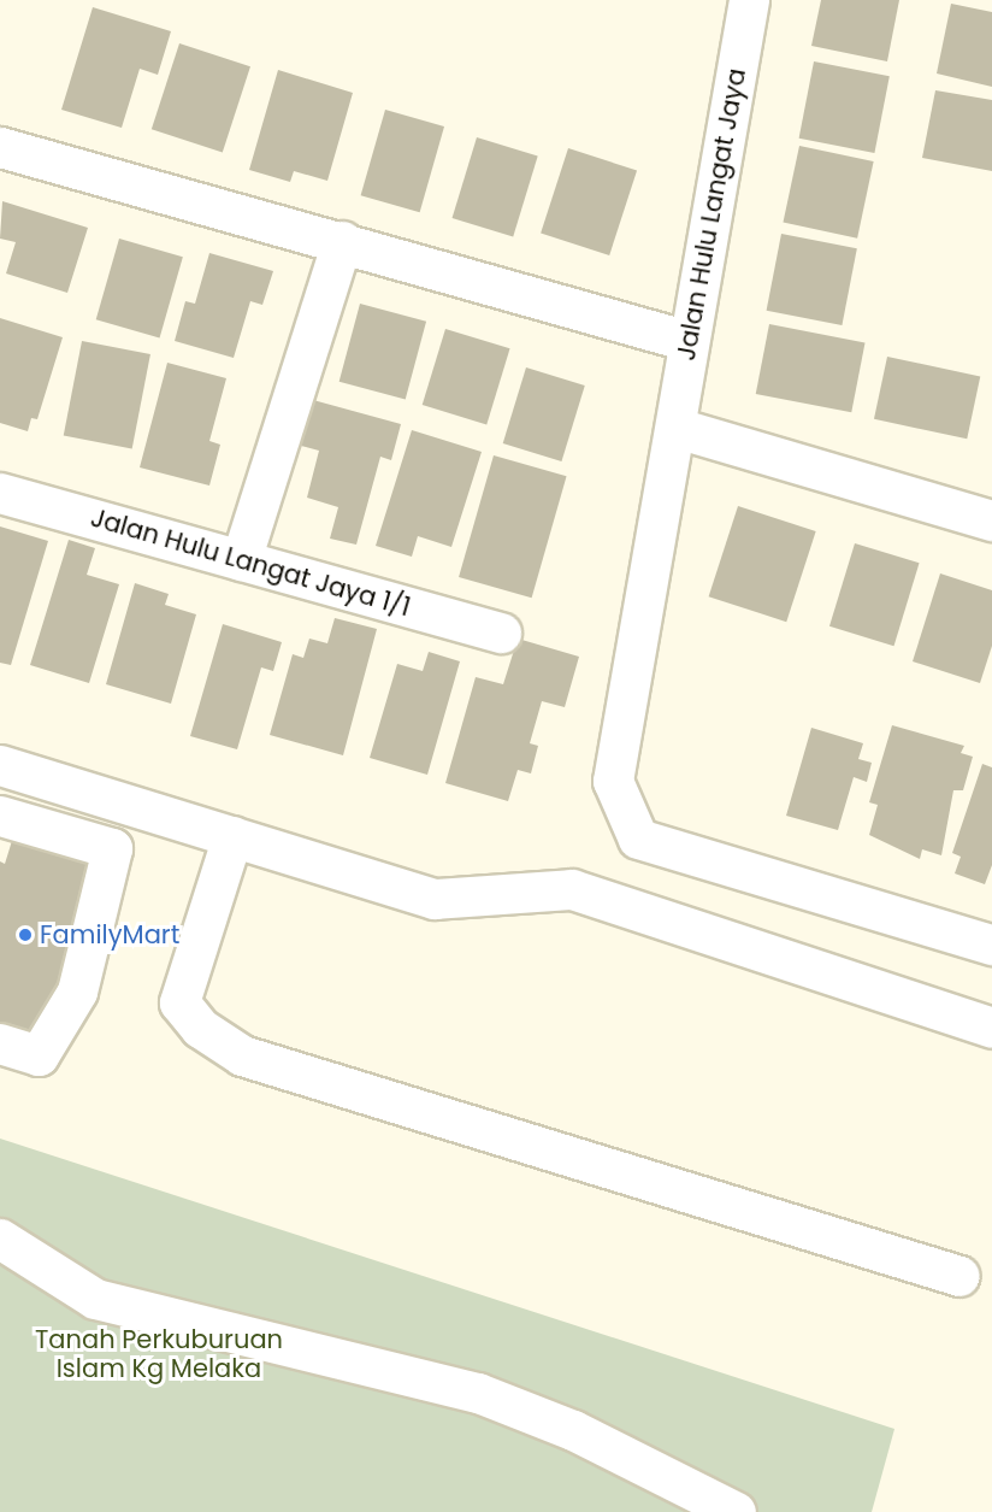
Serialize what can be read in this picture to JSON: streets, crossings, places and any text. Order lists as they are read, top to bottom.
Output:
{
  "streets": {
    "street": ["Jalan Hulu Langat Jaya", "Jalan Hulu Langat Jaya 1/1"]
  },
  "parks": ["Tanah Perkuburuan Islam Kg Melaka"],
  "places": ["FamilyMart"]
}
